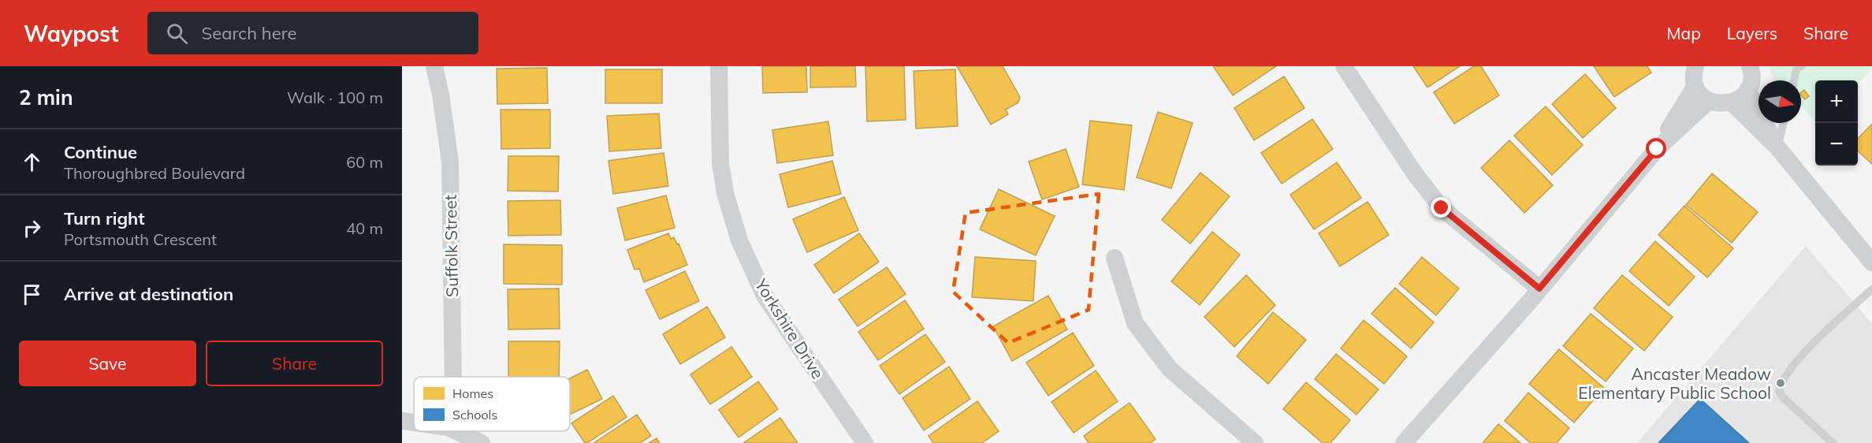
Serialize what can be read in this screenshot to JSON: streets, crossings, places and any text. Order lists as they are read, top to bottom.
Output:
{
  "streets": {
    "street": ["Suffolk Street", "Yorkshire Drive"]
  },
  "places": ["Ancaster Meadow Elementary Public School"],
  "legend": ["Homes", "Schools"],
  "north": "right",
  "page": {
    "header": "Waypost",
    "search": "Search here",
    "nav": ["Map", "Layers", "Share"],
    "heading": ["2 min", "Walk · 100 m"],
    "map_buttons": ["+", "−"],
    "list": [
      ["Continue", "Thoroughbred Boulevard", "60 m"],
      ["Turn right", "Portsmouth Crescent", "40 m"],
      "Arrive at destination"
    ],
    "buttons": ["Save", "Share"]
  }
}
